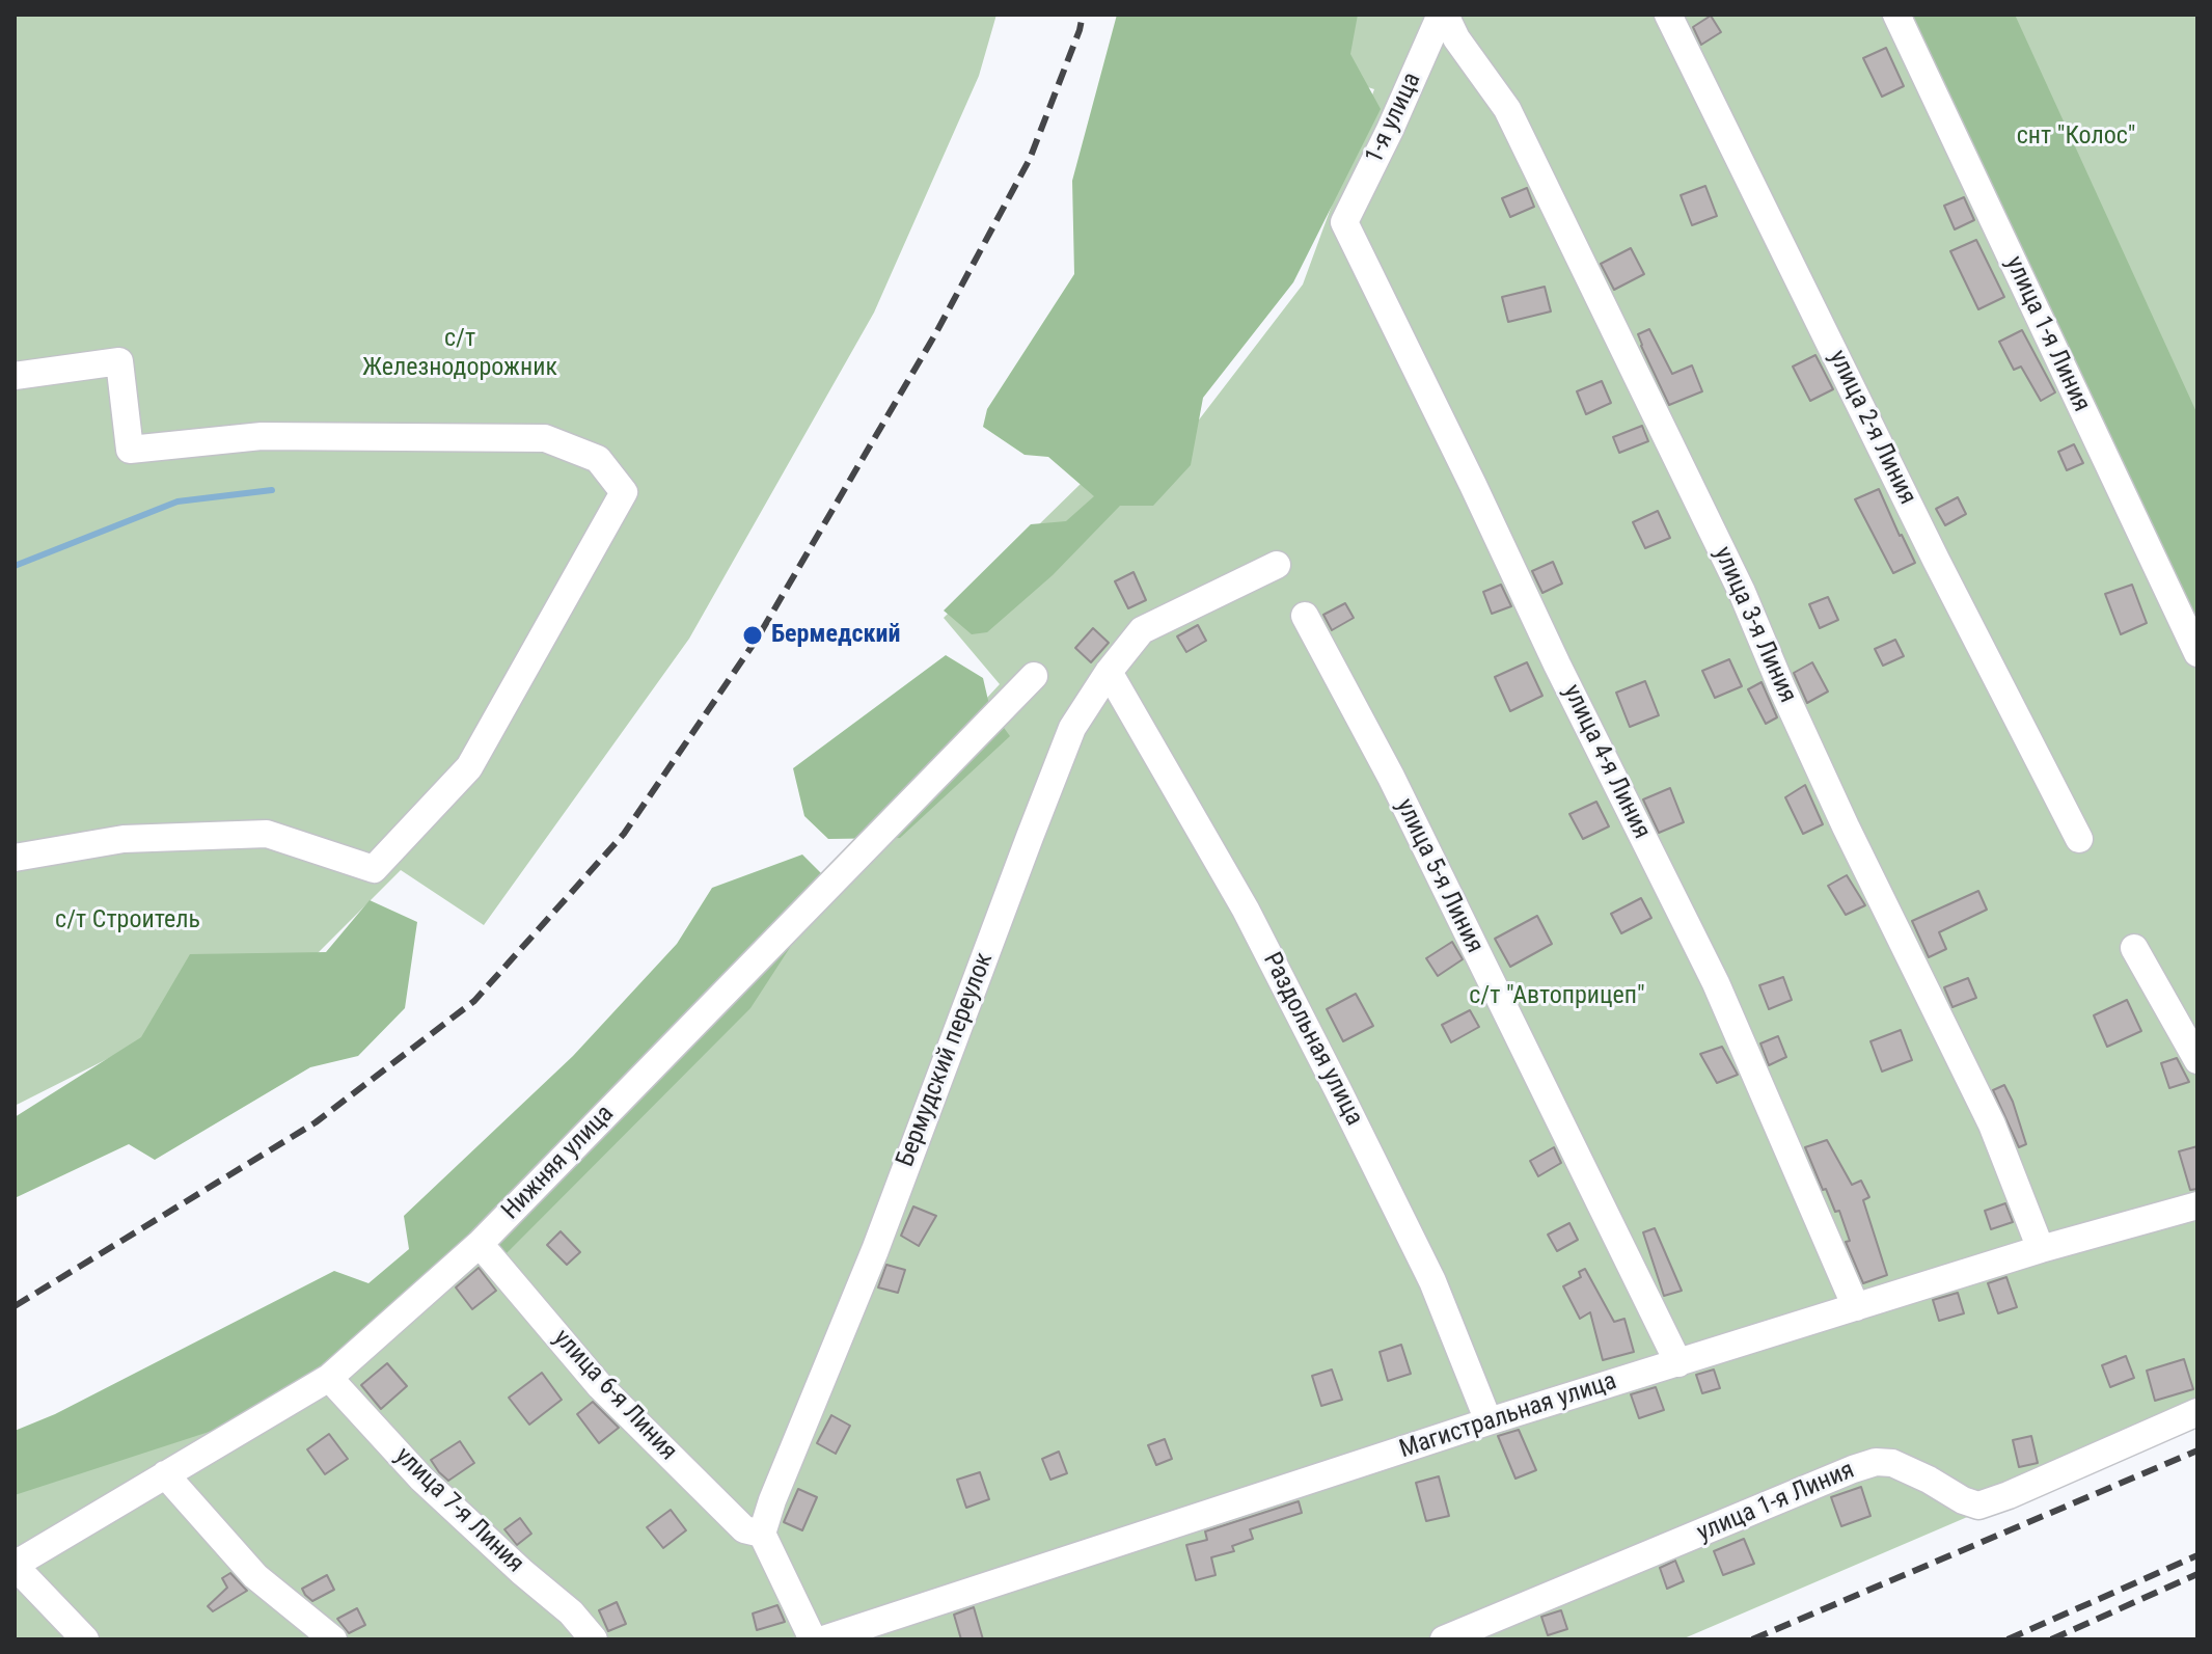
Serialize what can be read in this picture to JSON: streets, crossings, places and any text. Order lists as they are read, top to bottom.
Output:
{
  "streets": {
    "street": [
      "1-я улица",
      "улица 1-я Линия",
      "улица 2-я Линия",
      "улица 3-я Линия",
      "улица 4-я Линия",
      "улица 5-я Линия",
      "Раздольная улица",
      "Бермудский переулок",
      "Нижняя улица",
      "улица 6-я Линия",
      "Магистральная улица",
      "улица 7-я Линия"
    ]
  },
  "crossings": [
    ["1-я улица", "улица 3-я Линия"],
    ["1-я улица", "улица 4-я Линия"],
    ["улица 3-я Линия", "Магистральная улица"],
    ["улица 4-я Линия", "Магистральная улица"],
    ["улица 5-я Линия", "Магистральная улица"],
    ["Раздольная улица", "Бермудский переулок"],
    ["Раздольная улица", "Магистральная улица"],
    ["Бермудский переулок", "улица 6-я Линия"],
    ["Нижняя улица", "улица 6-я Линия"],
    ["Нижняя улица", "улица 7-я Линия"]
  ],
  "parks": [
    "снт \"Колос\"",
    "с/т Железнодорожник",
    "с/т Строитель",
    "с/т \"Автоприцеп\""
  ],
  "places": ["Бермедский"]
}
